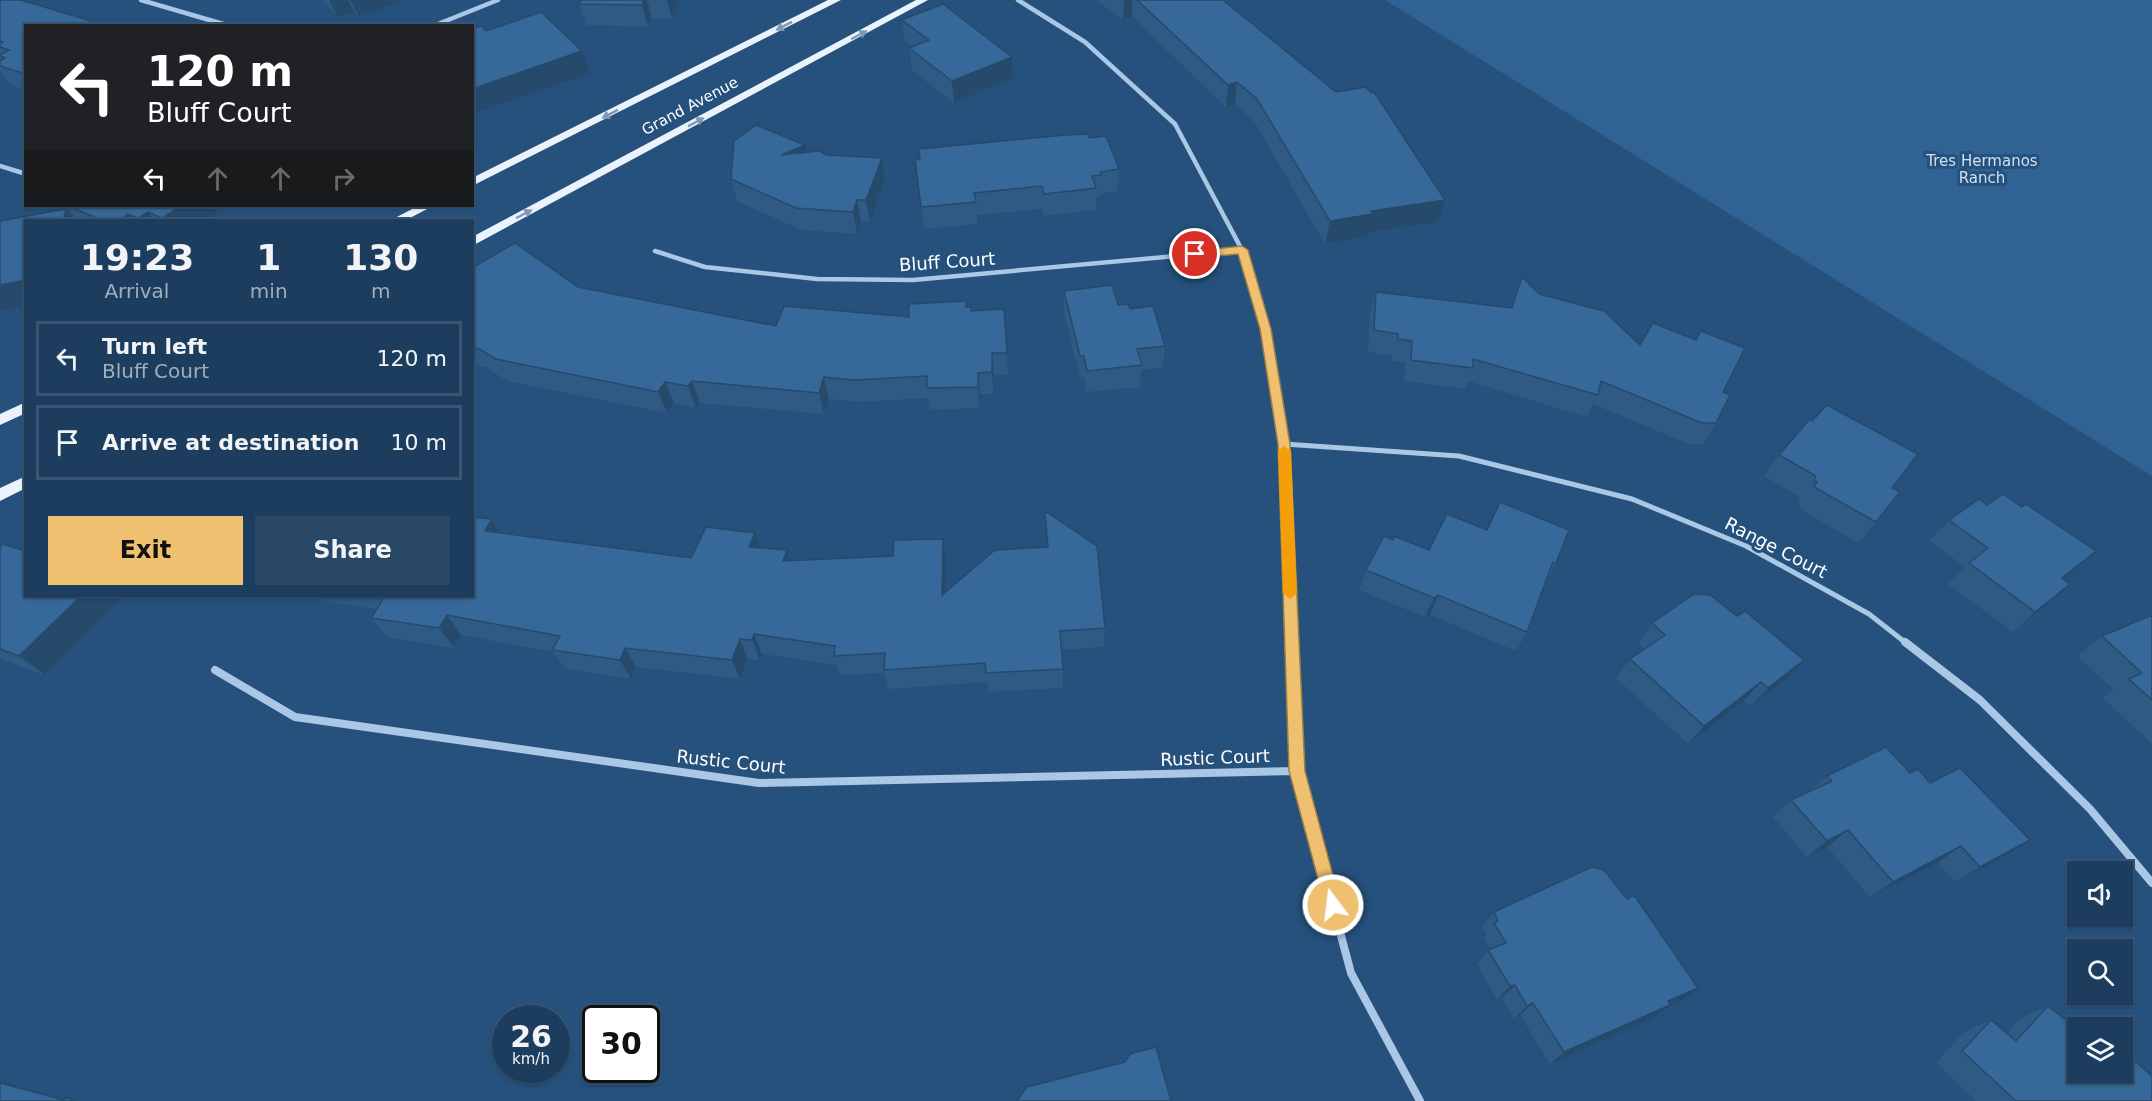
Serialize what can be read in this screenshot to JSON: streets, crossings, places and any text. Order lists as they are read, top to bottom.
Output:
{
  "streets": {
    "main road": ["Grand Avenue"],
    "street": ["Bluff Court", "Range Court", "Rustic Court"]
  },
  "parks": ["Tres Hermanos Ranch"],
  "page": {
    "turn": ["120 m", "Bluff Court"],
    "eta": [
      "19:23",
      "Arrival",
      "1",
      "min",
      "130",
      "m"
    ],
    "list": [
      {
        "name": "Turn left",
        "note": "Bluff Court",
        "value": "120 m"
      },
      {
        "name": "Arrive at destination",
        "value": "10 m"
      }
    ],
    "buttons": ["Exit", "Share"],
    "speed": "26 km/h",
    "limit": "30"
  }
}
